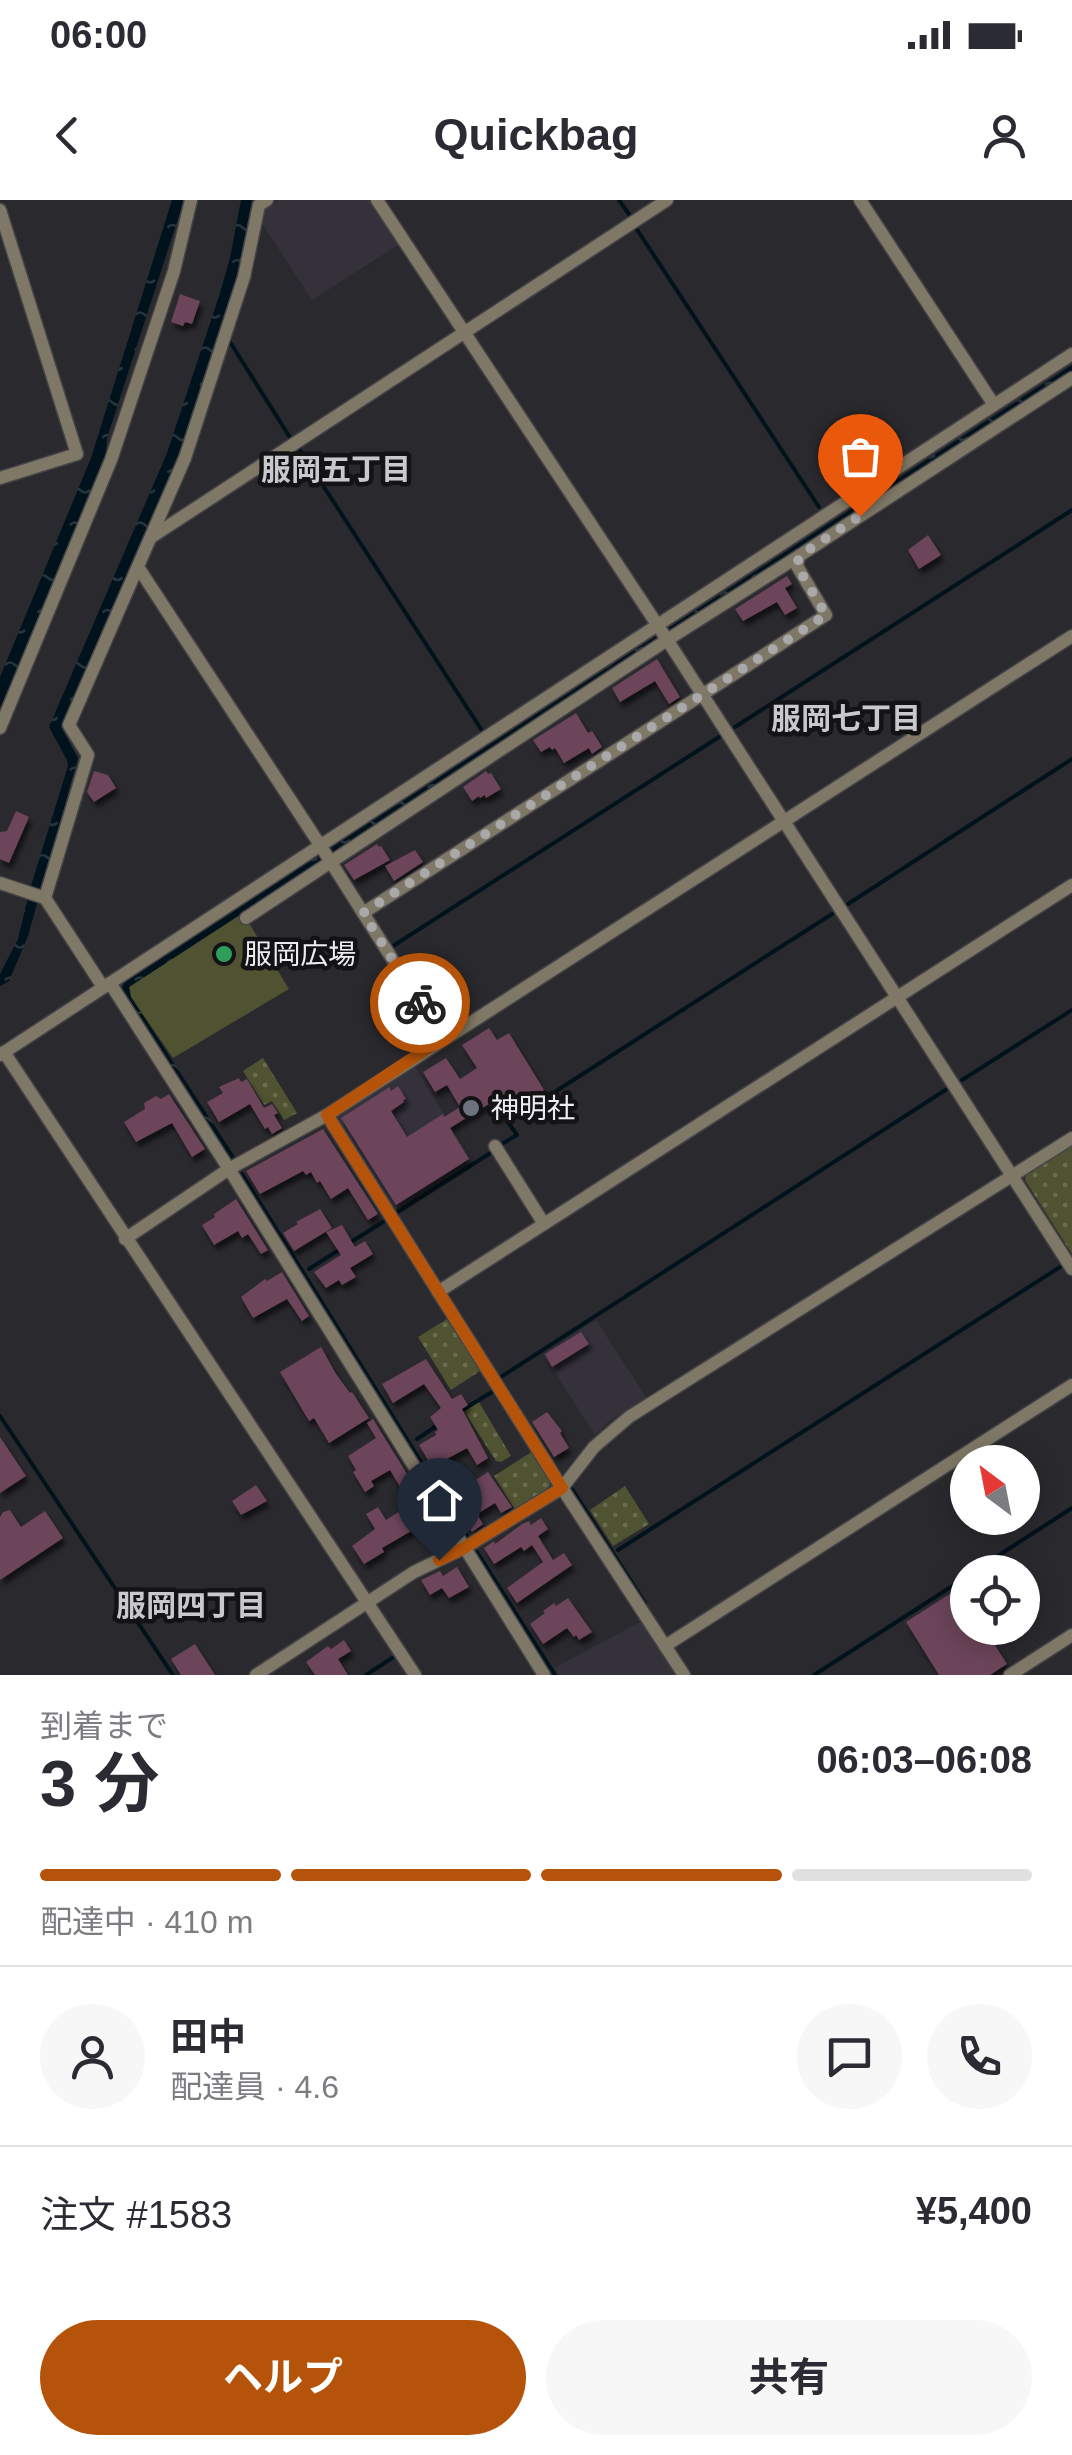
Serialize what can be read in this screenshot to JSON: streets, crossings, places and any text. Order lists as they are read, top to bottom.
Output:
{
  "districts": ["服岡五丁目", "服岡七丁目", "服岡四丁目"],
  "places": ["服岡広場", "神明社"],
  "north": "top left",
  "page": {
    "status": "06:00",
    "header": "Quickbag",
    "heading": ["3 分", "到着まで", "06:03–06:08"],
    "panel": [
      "田中",
      "配達員 · 4.6",
      "注文 #1583",
      "¥5,400"
    ],
    "bar": "配達中 · 410 m",
    "buttons": ["ヘルプ", "共有"]
  }
}
